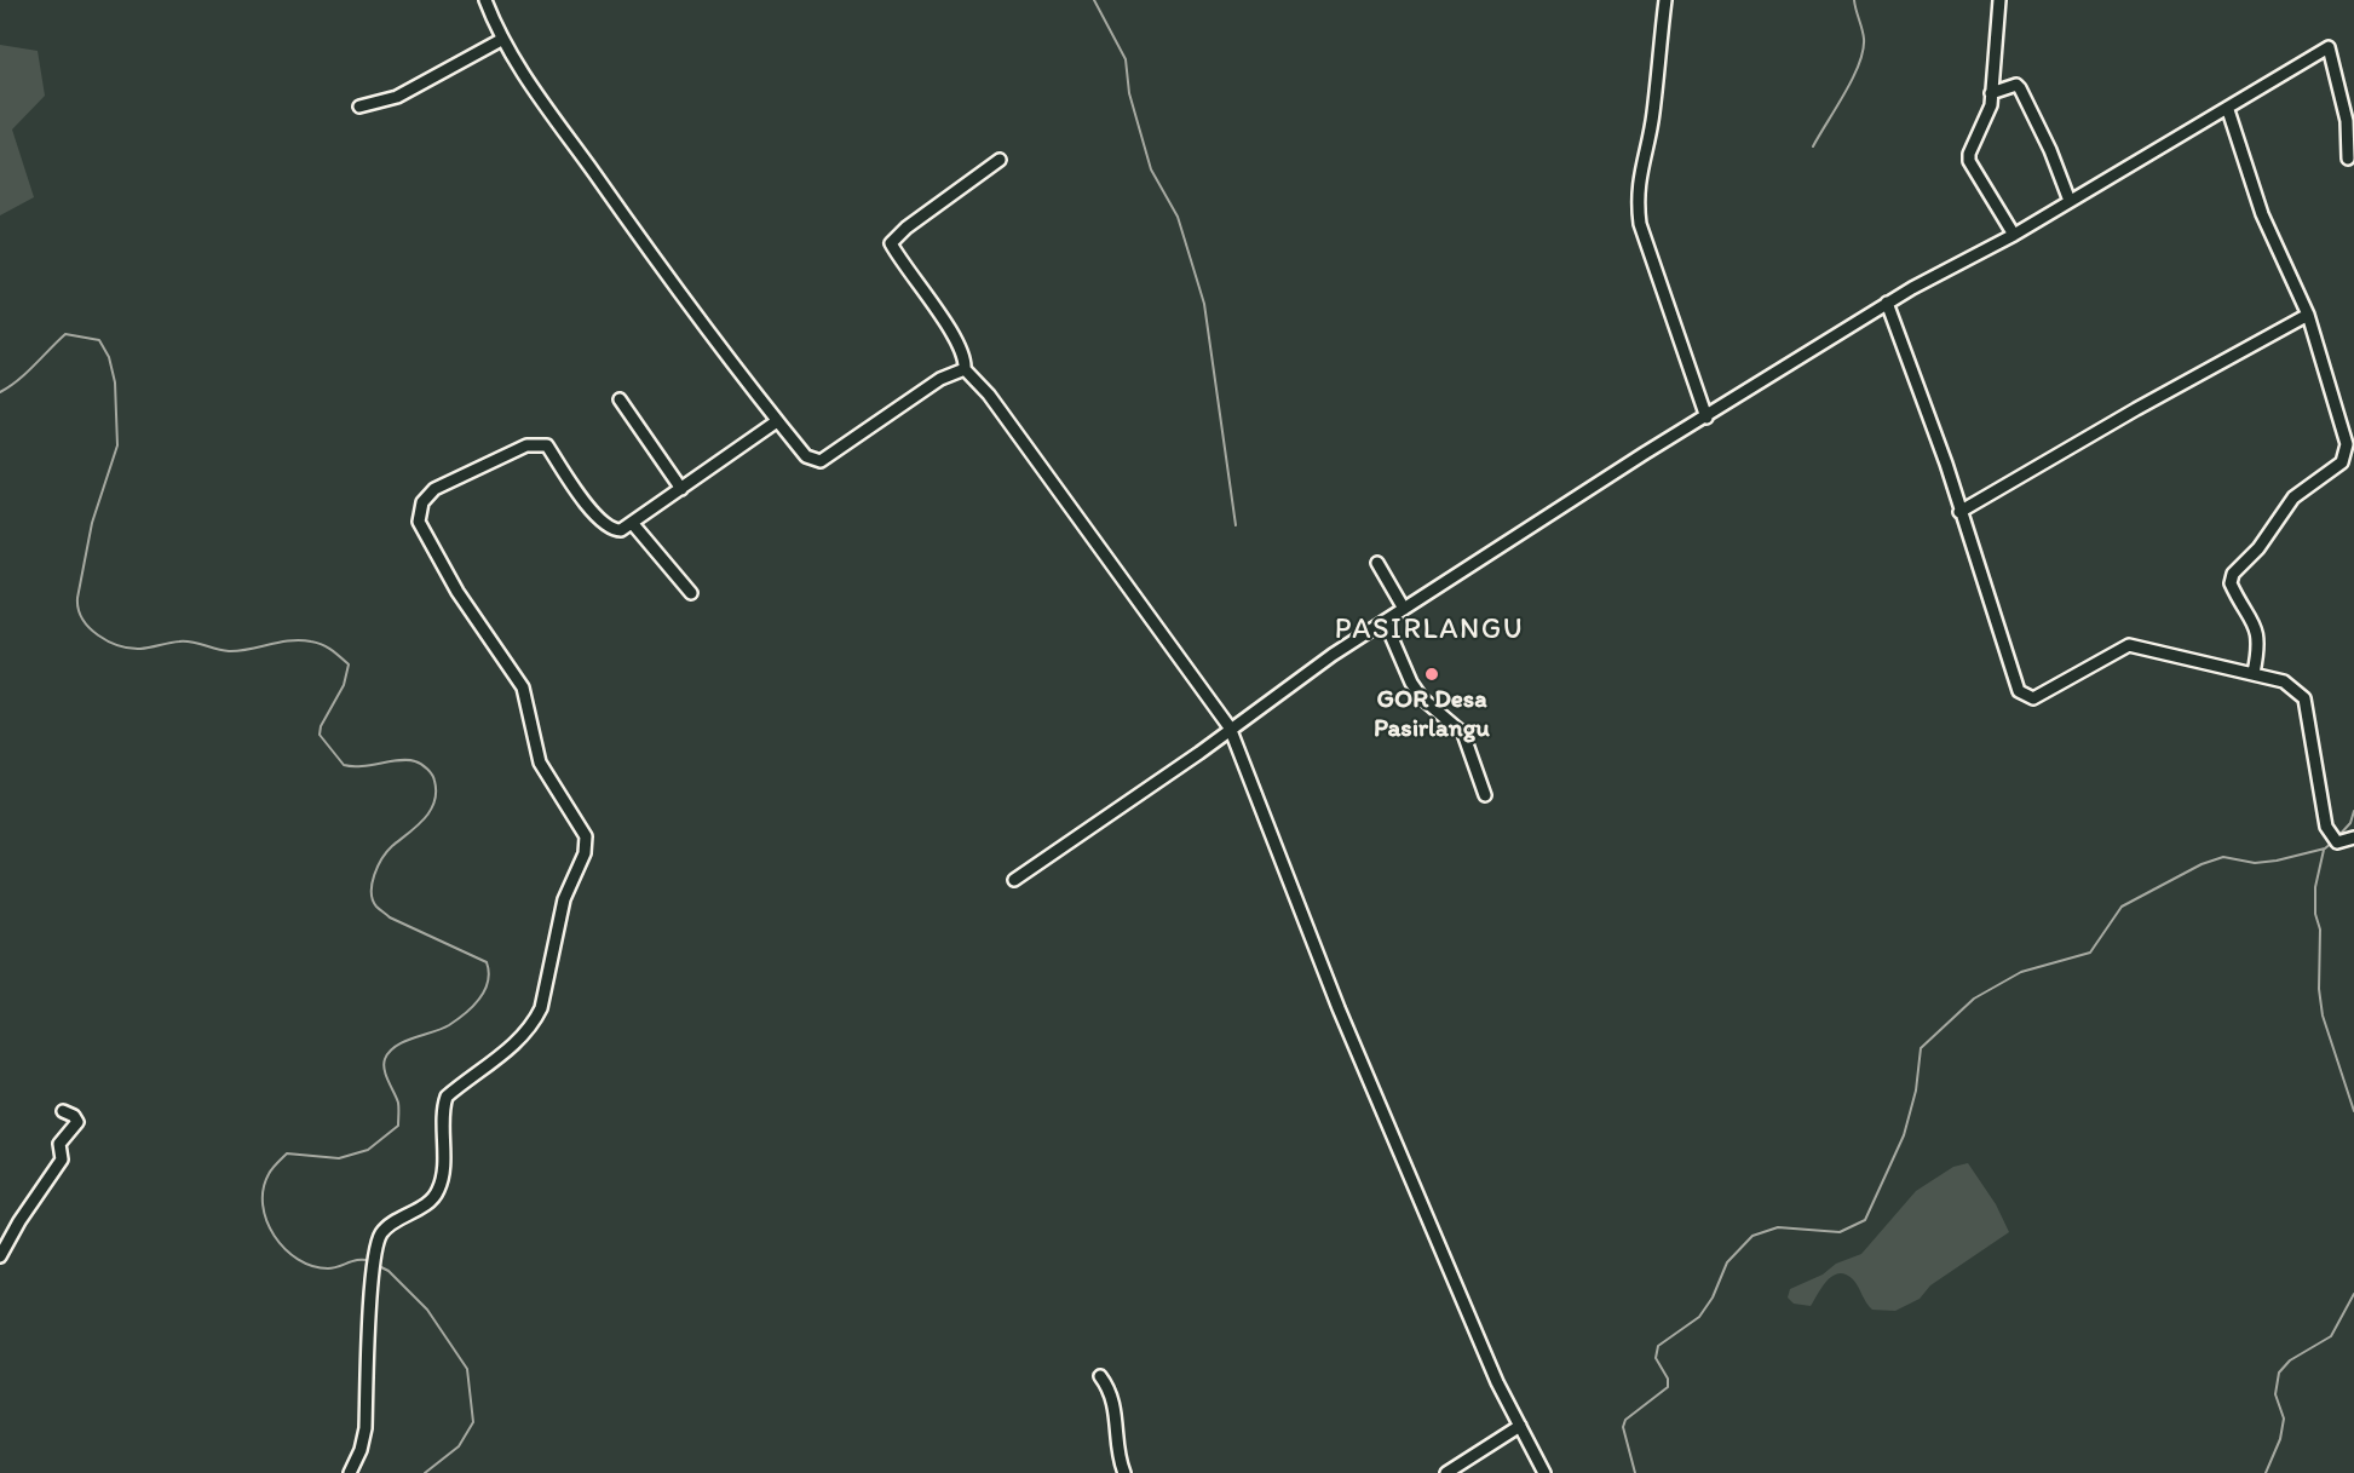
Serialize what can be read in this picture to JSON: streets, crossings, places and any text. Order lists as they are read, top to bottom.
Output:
{
  "districts": ["PASIRLANGU"],
  "places": ["GOR Desa Pasirlangu"]
}
